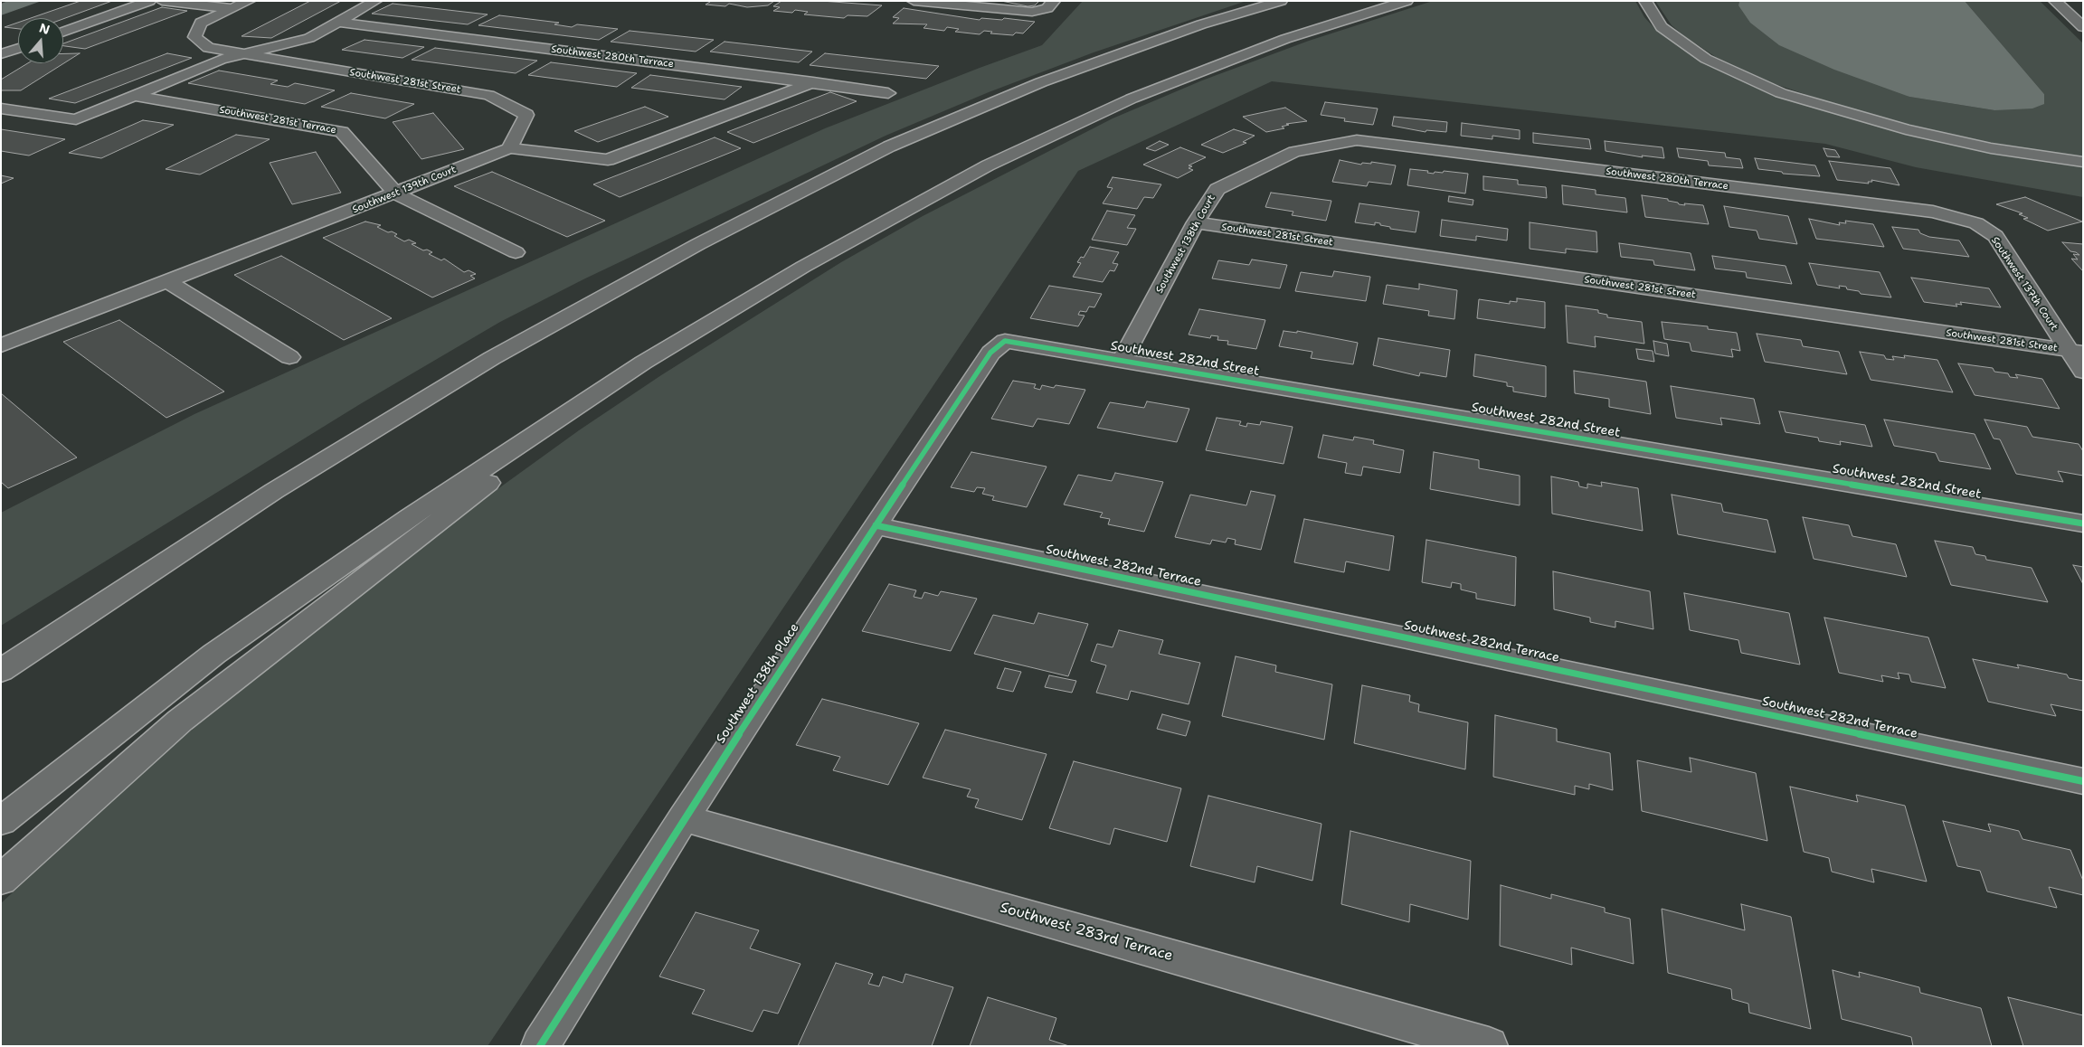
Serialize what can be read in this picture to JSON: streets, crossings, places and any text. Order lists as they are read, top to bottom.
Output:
{
  "streets": {
    "main road": [
      "Southwest 280th Terrace",
      "Southwest 281st Street",
      "Southwest 281st Terrace",
      "Southwest 139th Court",
      "Southwest 138th Court",
      "Southwest 137th Court",
      "Southwest 282nd Street",
      "Southwest 282nd Terrace",
      "Southwest 138th Place",
      "Southwest 283rd Terrace"
    ]
  },
  "crossings": [
    ["Southwest 280th Terrace", "Southwest 139th Court"],
    ["Southwest 280th Terrace", "Southwest 138th Court"],
    ["Southwest 280th Terrace", "Southwest 137th Court"],
    ["Southwest 281st Street", "Southwest 281st Terrace"],
    ["Southwest 281st Street", "Southwest 139th Court"],
    ["Southwest 281st Street", "Southwest 138th Court"],
    ["Southwest 281st Street", "Southwest 137th Court"],
    ["Southwest 281st Terrace", "Southwest 139th Court"],
    ["Southwest 138th Court", "Southwest 282nd Street"],
    ["Southwest 282nd Street", "Southwest 138th Place"],
    ["Southwest 282nd Terrace", "Southwest 138th Place"],
    ["Southwest 138th Place", "Southwest 283rd Terrace"]
  ],
  "north": "top"
}
